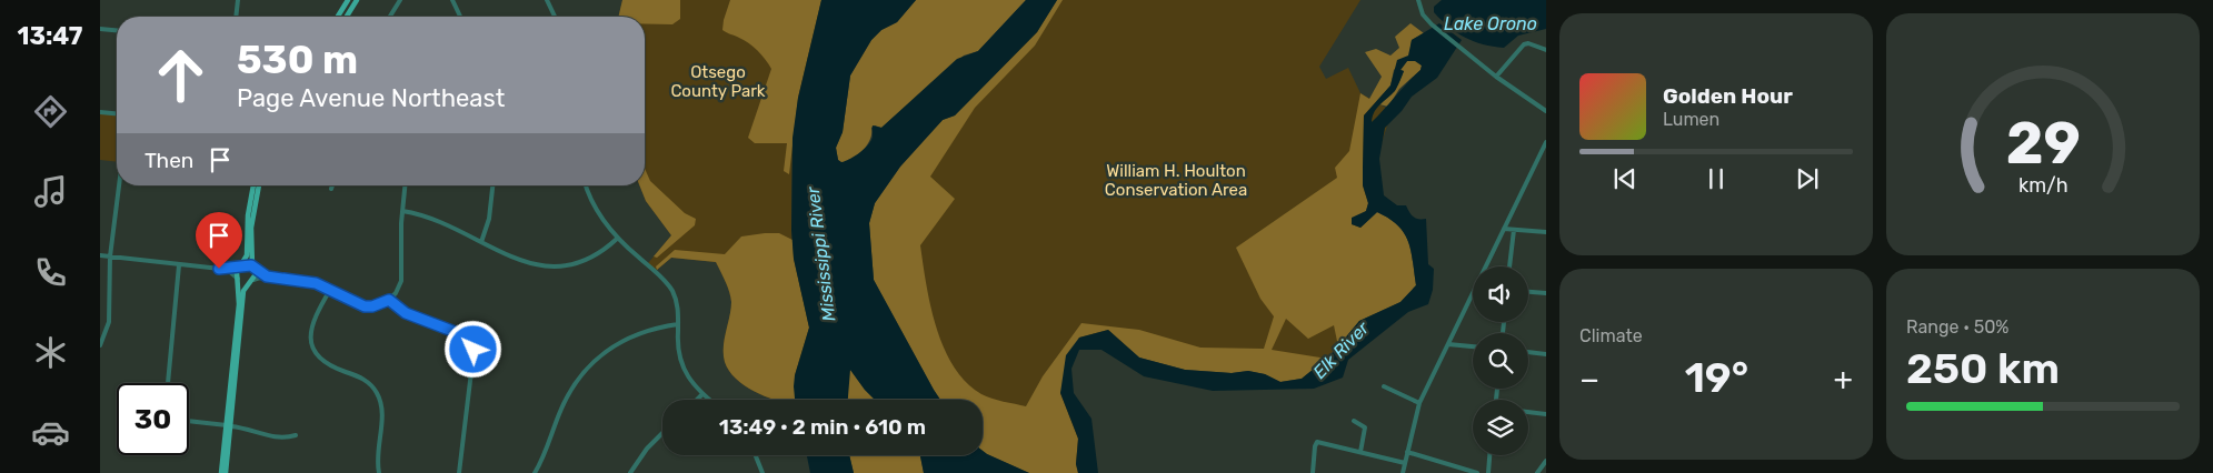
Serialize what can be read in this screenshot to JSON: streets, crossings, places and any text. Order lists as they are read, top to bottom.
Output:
{
  "water": ["Lake Orono", "Mississippi River", "Elk River"],
  "parks": ["Otsego County Park", "William H. Houlton Conservation Area"],
  "page": {
    "tabs": "13:47",
    "turn": ["530 m", "Page Avenue Northeast"],
    "song": ["Golden Hour", "Lumen"],
    "then": "Then",
    "tile": [
      "Climate",
      ["Range · 50%", "250 km"]
    ],
    "heat": ["−", "19°", "+"],
    "limit": "30",
    "trip": "13:49 · 2 min · 610 m",
    "gauge": ["29", "km/h"]
  }
}
